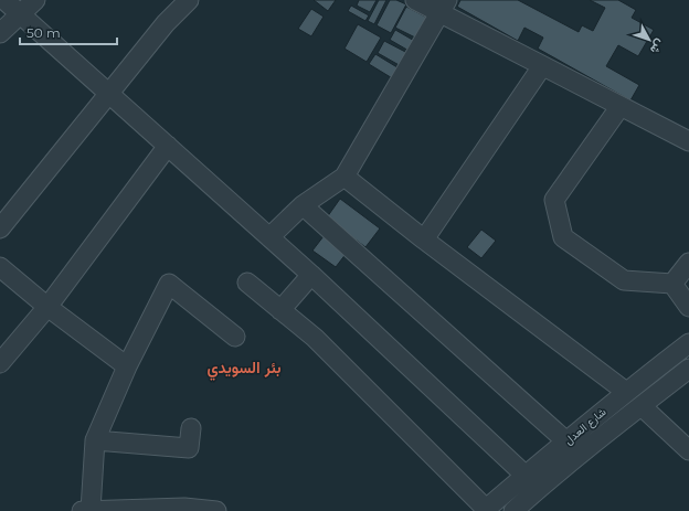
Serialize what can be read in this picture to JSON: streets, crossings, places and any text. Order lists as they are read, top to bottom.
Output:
{
  "streets": {
    "street": ["شارع العدل"]
  },
  "districts": ["بئر السويدي"],
  "scale_bar": "50 m",
  "north": "bottom right"
}
